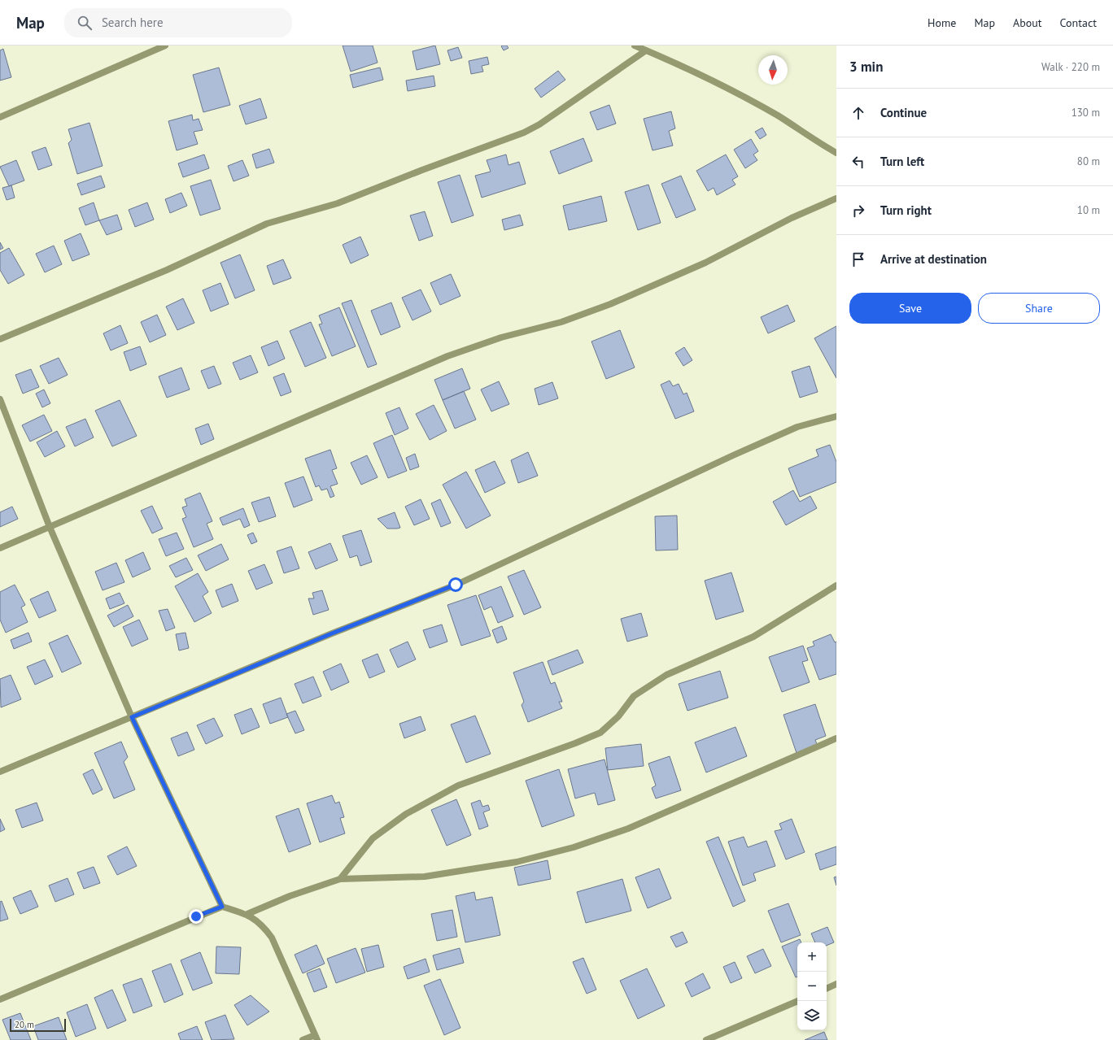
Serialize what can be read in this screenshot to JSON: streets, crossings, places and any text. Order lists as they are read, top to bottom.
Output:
{
  "scale_bar": "20 m",
  "north": "bottom",
  "page": {
    "header": "Map",
    "search": "Search here",
    "nav": [
      "Home",
      "Map",
      "About",
      "Contact"
    ],
    "heading": ["3 min", "Walk · 220 m"],
    "list": [
      ["Continue", "130 m"],
      ["Turn left", "80 m"],
      ["Turn right", "10 m"],
      "Arrive at destination"
    ],
    "buttons": ["Save", "Share"],
    "map_buttons": ["+", "−"],
    "scale": "20 m"
  }
}
